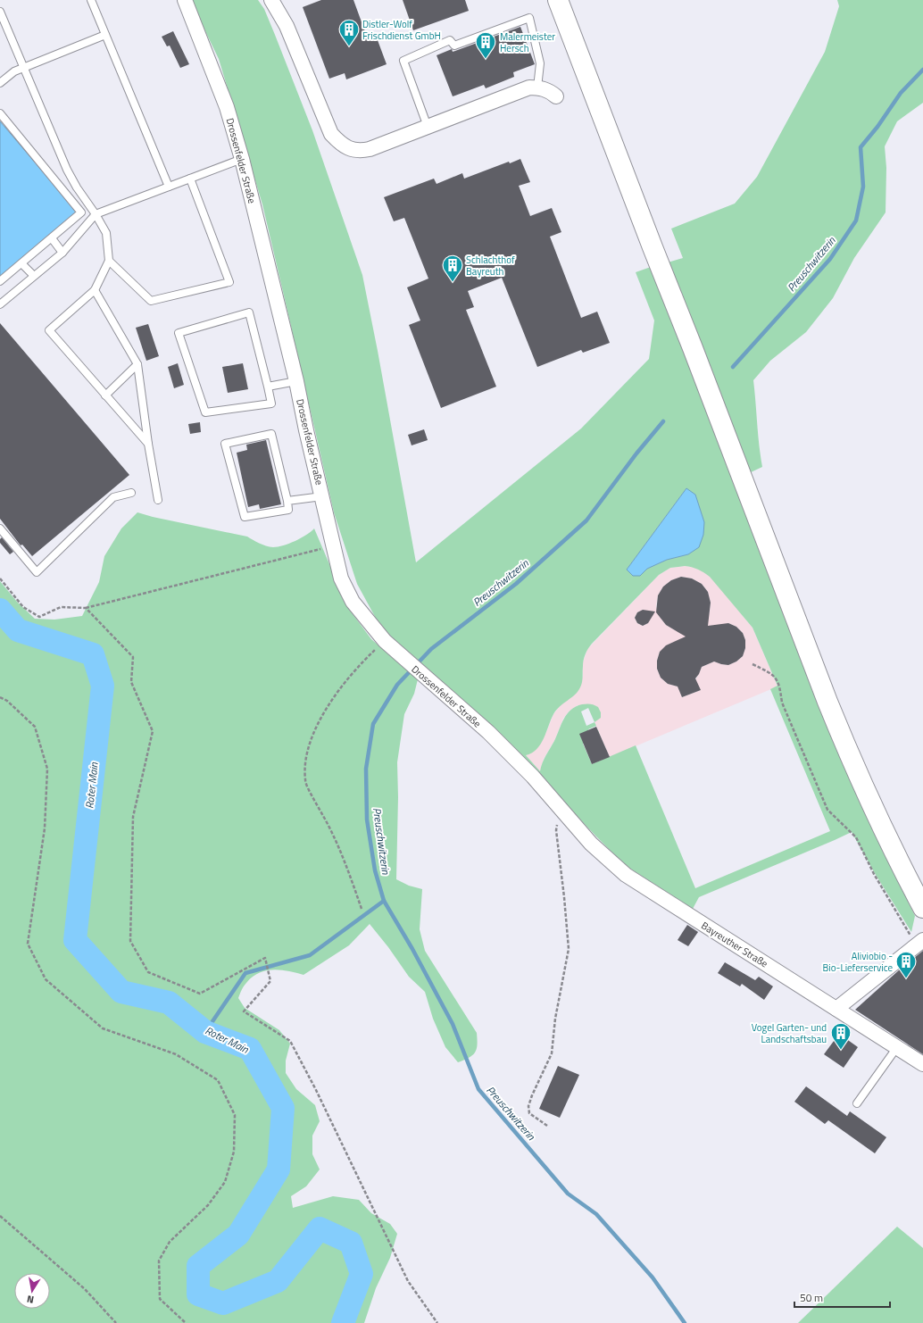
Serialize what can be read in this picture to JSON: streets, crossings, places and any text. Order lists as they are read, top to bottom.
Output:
{
  "streets": {
    "street": ["Drossenfelder Straße", "Bayreuther Straße"]
  },
  "crossings": [
    ["Drossenfelder Straße", "Bayreuther Straße"]
  ],
  "water": ["Preuschwitzerin", "Roter Main"],
  "places": {
    "building": [
      "Distler-Wolf Frischdienst GmbH",
      "Malermeister Hersch",
      "Schlachthof Bayreuth",
      "Aliviobio - Bio-Lieferservice",
      "Vogel Garten- und Landschaftsbau"
    ]
  },
  "scale_bar": "50 m",
  "north": "bottom"
}
